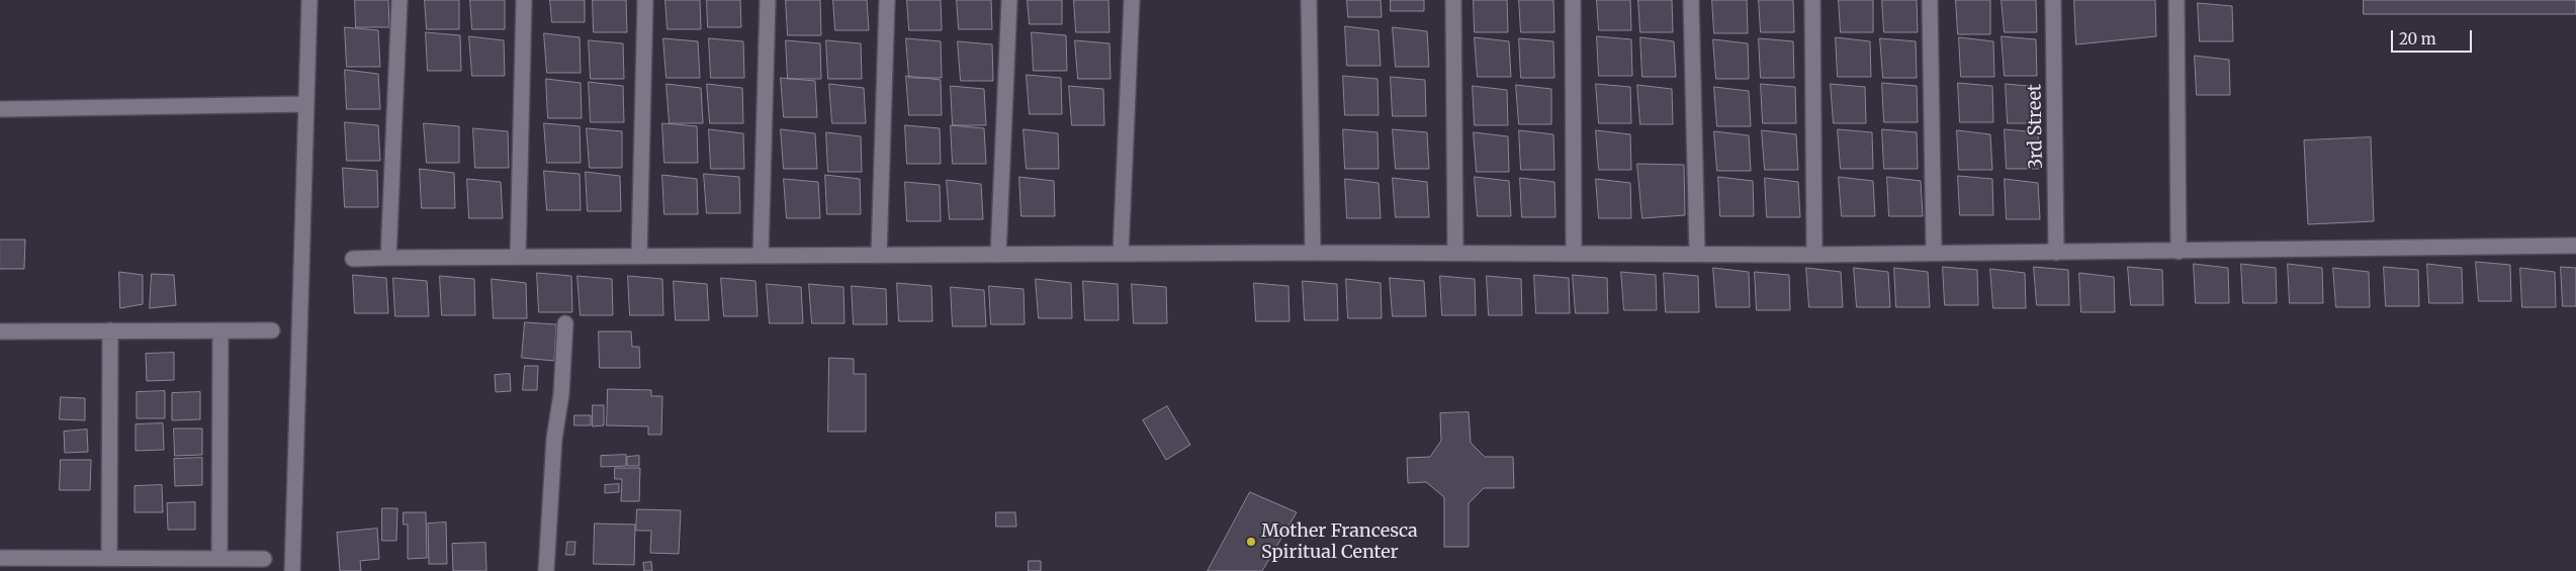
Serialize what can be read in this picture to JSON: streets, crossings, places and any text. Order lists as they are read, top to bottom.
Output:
{
  "streets": {
    "street": ["3rd Street"]
  },
  "places": ["Mother Francesca Spiritual Center"],
  "scale_bar": "20 m"
}
